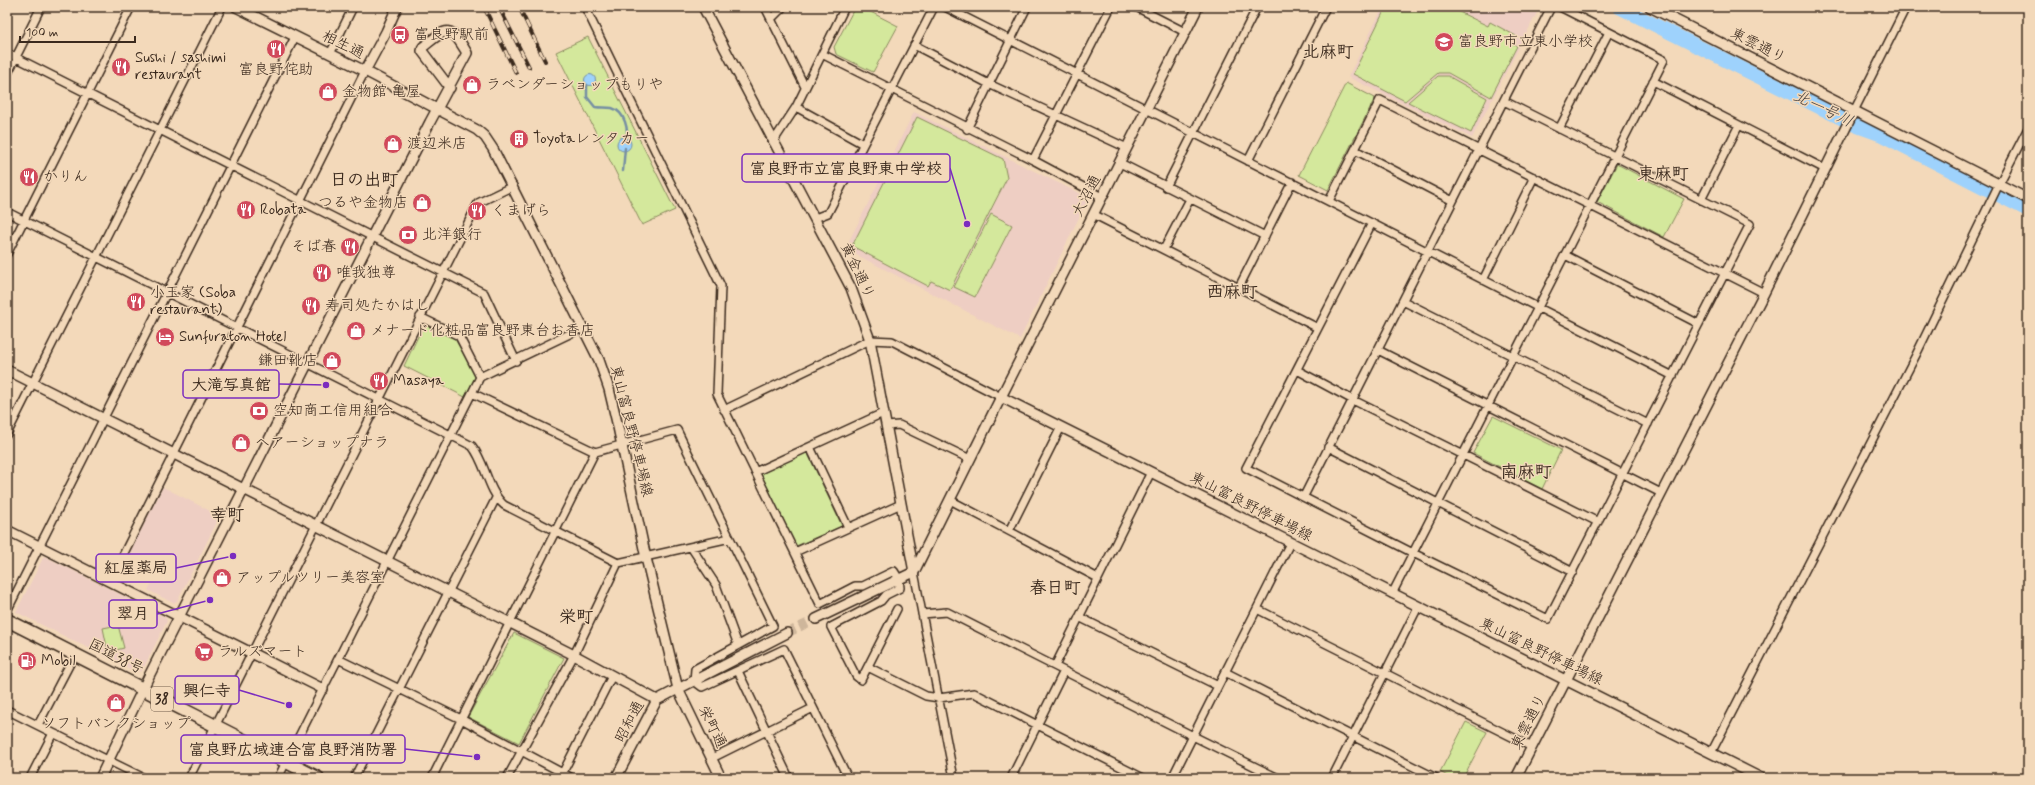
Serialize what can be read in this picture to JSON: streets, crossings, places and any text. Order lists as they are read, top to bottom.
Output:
{
  "streets": {
    "highway": ["国道38号", "38"],
    "street": [
      "相生通",
      "東雲通り",
      "大沼通",
      "黄金通り",
      "東山富良野停車場線",
      "昭和通",
      "栄町通"
    ]
  },
  "crossings": [
    ["相生通", "東山富良野停車場線"],
    ["東雲通り", "東山富良野停車場線"],
    ["大沼通", "東山富良野停車場線"],
    ["東山富良野停車場線", "昭和通"],
    ["東山富良野停車場線", "栄町通"],
    ["昭和通", "栄町通"]
  ],
  "districts": [
    "北麻町",
    "東麻町",
    "日の出町",
    "西麻町",
    "南麻町",
    "幸町",
    "春日町",
    "栄町"
  ],
  "water": ["北一号川"],
  "places": {
    "bus stop": ["富良野駅前"],
    "school or university": ["富良野市立東小学校"],
    "restaurant": [
      "富良野侘助",
      "Sushi / sashimi restaurant",
      "かりん",
      "Robata",
      "くまげら",
      "そば春",
      "唯我独尊",
      "小玉家 (Soba restaurant)",
      "寿司処たかはし",
      "Masaya"
    ],
    "shop": [
      "ラベンダーショップもりや",
      "金物館 亀屋",
      "渡辺米店",
      "つるや金物店",
      "メナード化粧品富良野東台お香店",
      "鎌田靴店",
      "ヘアーショップナラ",
      "アップルツリー美容室",
      "ソフトバンクショップ"
    ],
    "building": ["Toyotaレンタカー"],
    "other": [
      "富良野市立富良野東中学校",
      "大滝写真館",
      "紅屋薬局",
      "翠月",
      "興仁寺",
      "富良野広域連合富良野消防署"
    ],
    "bank": ["北洋銀行", "空知商工信用組合"],
    "hotel": ["Sunfuraton Hotel"],
    "supermarket": ["ラルズマート"],
    "fuel station": ["Mobil"]
  },
  "scale_bar": "100 m"
}
